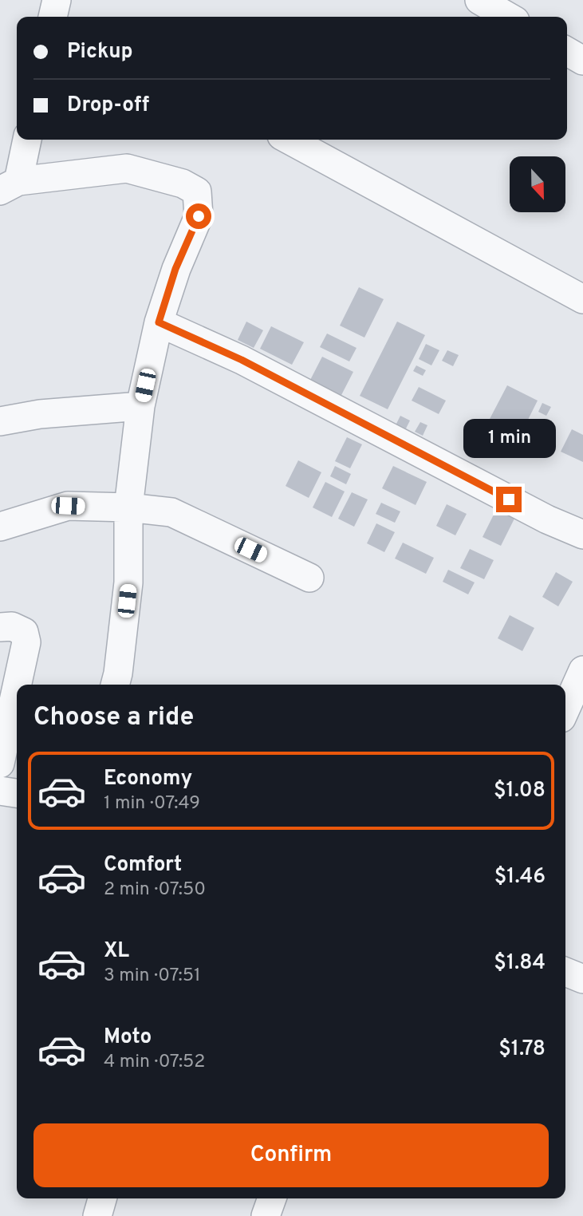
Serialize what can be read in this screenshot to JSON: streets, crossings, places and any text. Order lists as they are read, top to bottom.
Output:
{
  "north": "bottom",
  "page": {
    "banner": ["Pickup", "Drop-off"],
    "bubble": "1 min",
    "heading": "Choose a ride",
    "list": [
      {
        "name": "Economy",
        "note": "1 min · 07:49",
        "value": "$1.08"
      },
      {
        "name": "Comfort",
        "note": "2 min · 07:50",
        "value": "$1.46"
      },
      {
        "name": "XL",
        "note": "3 min · 07:51",
        "value": "$1.84"
      },
      {
        "name": "Moto",
        "note": "4 min · 07:52",
        "value": "$1.78"
      }
    ],
    "buttons": "Confirm"
  }
}
